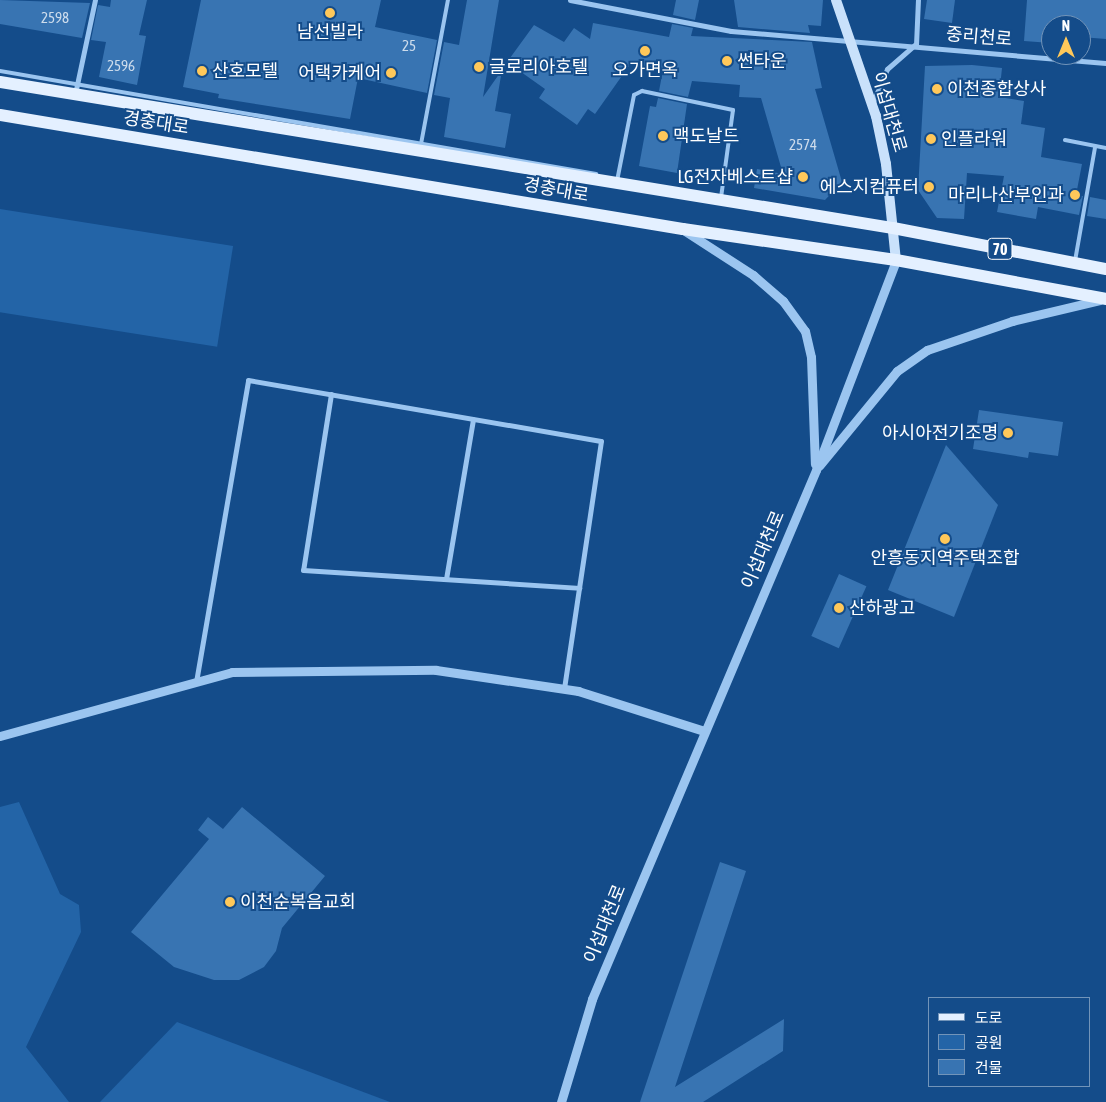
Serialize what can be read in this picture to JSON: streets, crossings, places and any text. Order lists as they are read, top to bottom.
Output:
{
  "streets": {
    "main road": ["이섭대천로", "경충대로", "70"],
    "street": ["중리천로"]
  },
  "crossings": [
    ["중리천로", "이섭대천로"],
    ["이섭대천로", "경충대로"]
  ],
  "places": [
    "남선빌라",
    "오가면옥",
    "썬타운",
    "글로리아호텔",
    "산호모텔",
    "어택카케어",
    "이천종합상사",
    "맥도날드",
    "인플라워",
    "LG전자베스트샵",
    "에스지컴퓨터",
    "마리나산부인과",
    "아시아전기조명",
    "안흥동지역주택조합",
    "산하광고",
    "이천순복음교회"
  ],
  "house_numbers": [
    "2598",
    "25",
    "2596",
    "2574"
  ],
  "legend": ["도로", "공원", "건물"],
  "north": "top"
}
